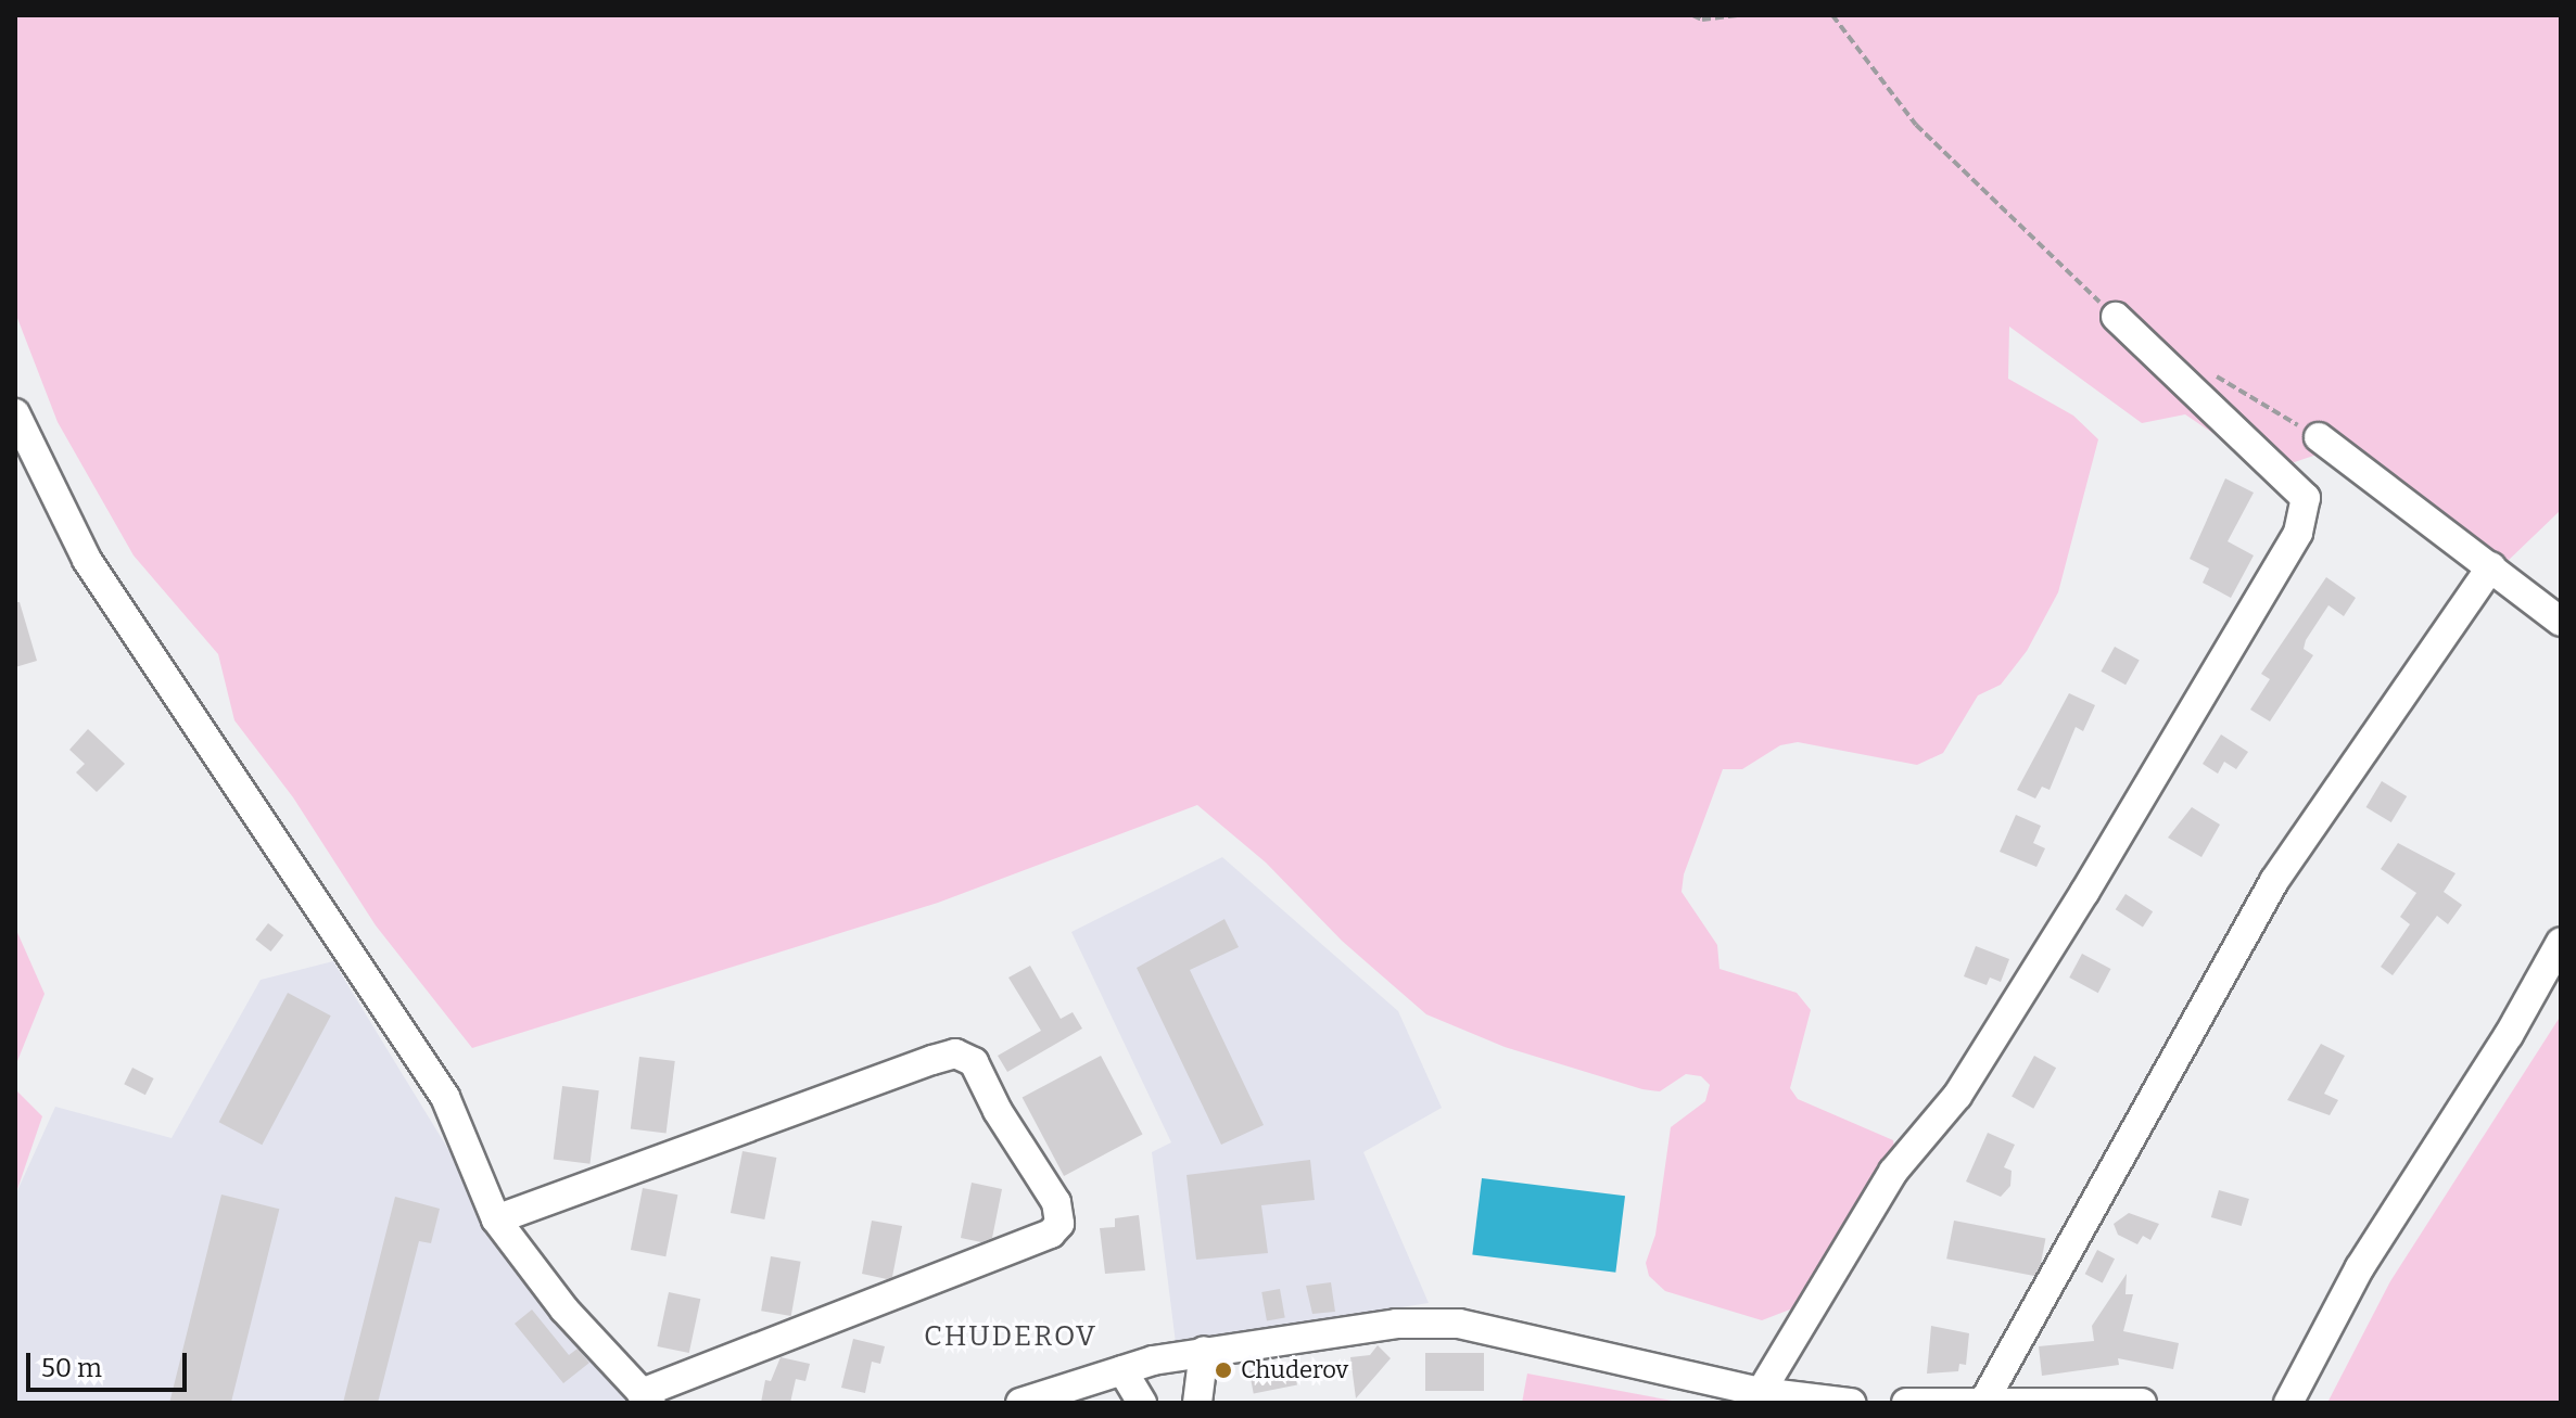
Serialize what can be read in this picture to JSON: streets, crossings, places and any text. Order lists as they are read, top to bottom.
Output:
{
  "districts": ["CHUDEROV"],
  "places": ["Chuderov"],
  "scale_bar": "50 m"
}
